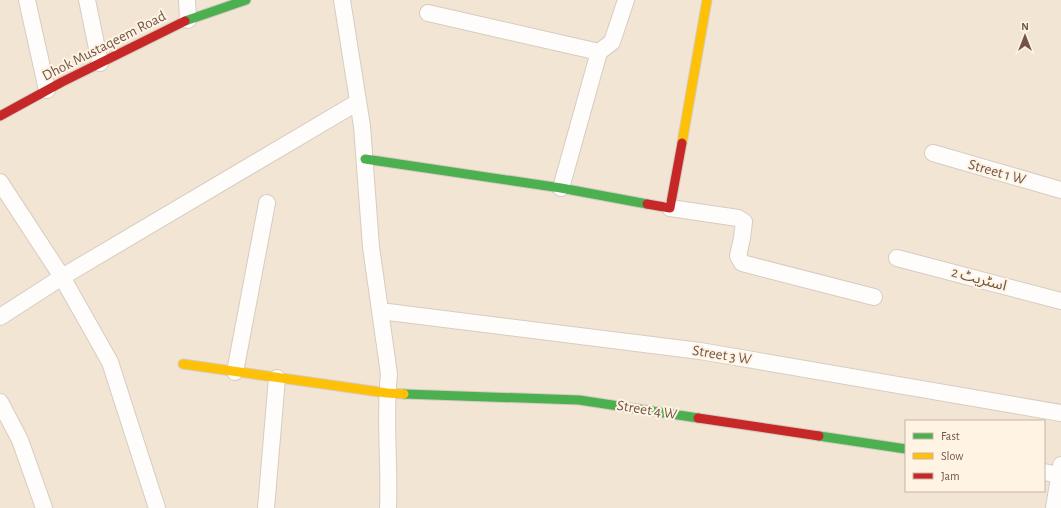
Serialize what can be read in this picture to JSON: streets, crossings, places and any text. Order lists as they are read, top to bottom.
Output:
{
  "streets": {
    "street": [
      "Dhok Mustaqeem Road",
      "Street 1 W",
      "اسٹریٹ 2",
      "Street 3 W",
      "Street 4 W"
    ]
  },
  "legend": ["Fast", "Slow", "Jam"],
  "north": "top"
}
